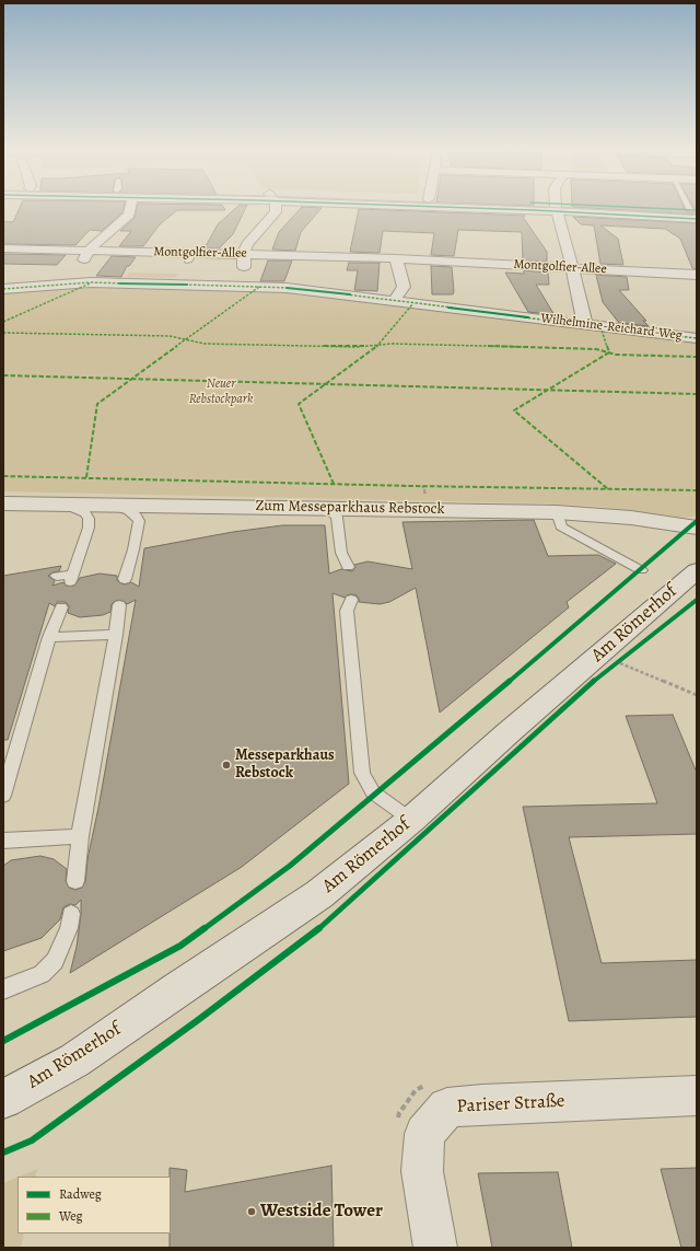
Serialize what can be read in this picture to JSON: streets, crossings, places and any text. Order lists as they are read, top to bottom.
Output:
{
  "streets": {
    "street": [
      "Montgolfier-Allee",
      "Wilhelmine-Reichard-Weg",
      "Zum Messeparkhaus Rebstock",
      "Am Römerhof",
      "Pariser Straße"
    ]
  },
  "parks": ["Neuer Rebstockpark"],
  "places": ["Messeparkhaus Rebstock", "Westside Tower"],
  "legend": ["Radweg", "Weg"]
}
